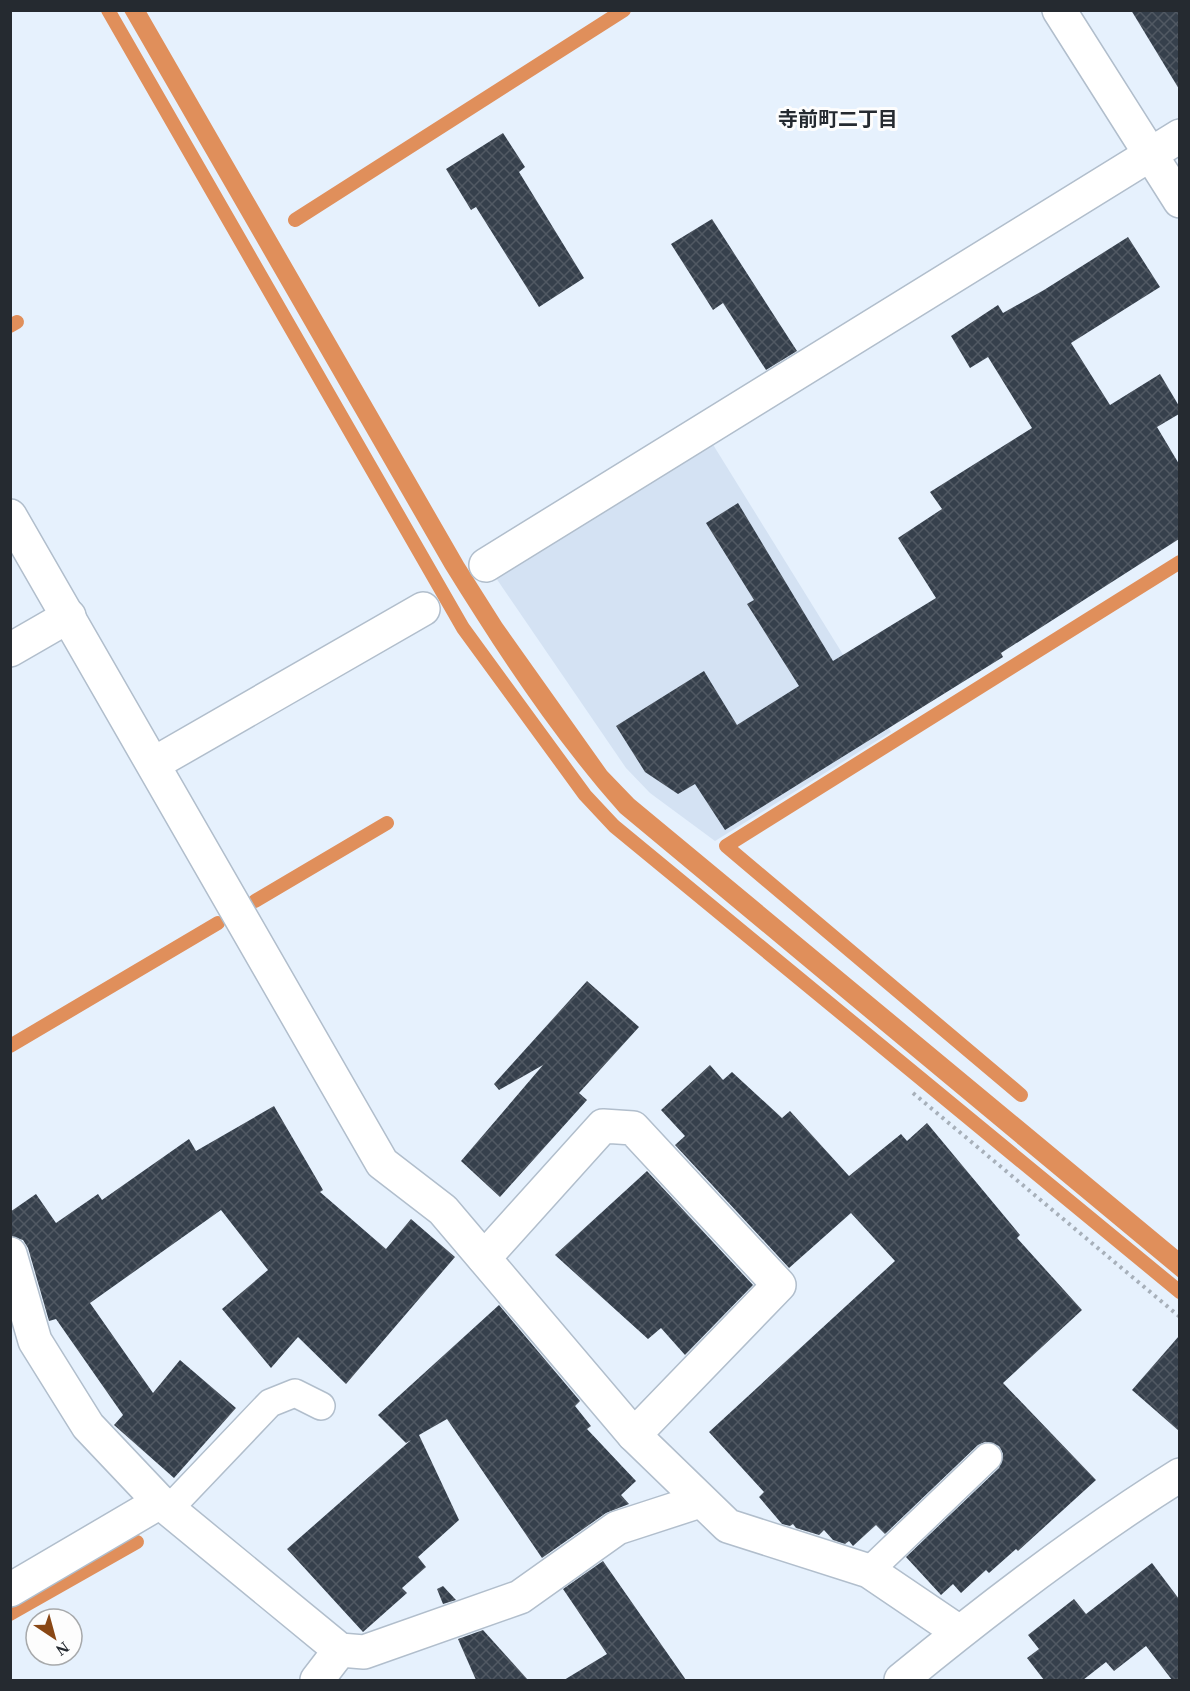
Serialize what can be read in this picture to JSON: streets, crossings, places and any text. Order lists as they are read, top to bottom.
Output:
{
  "districts": ["寺前町二丁目"],
  "north": "bottom right"
}
